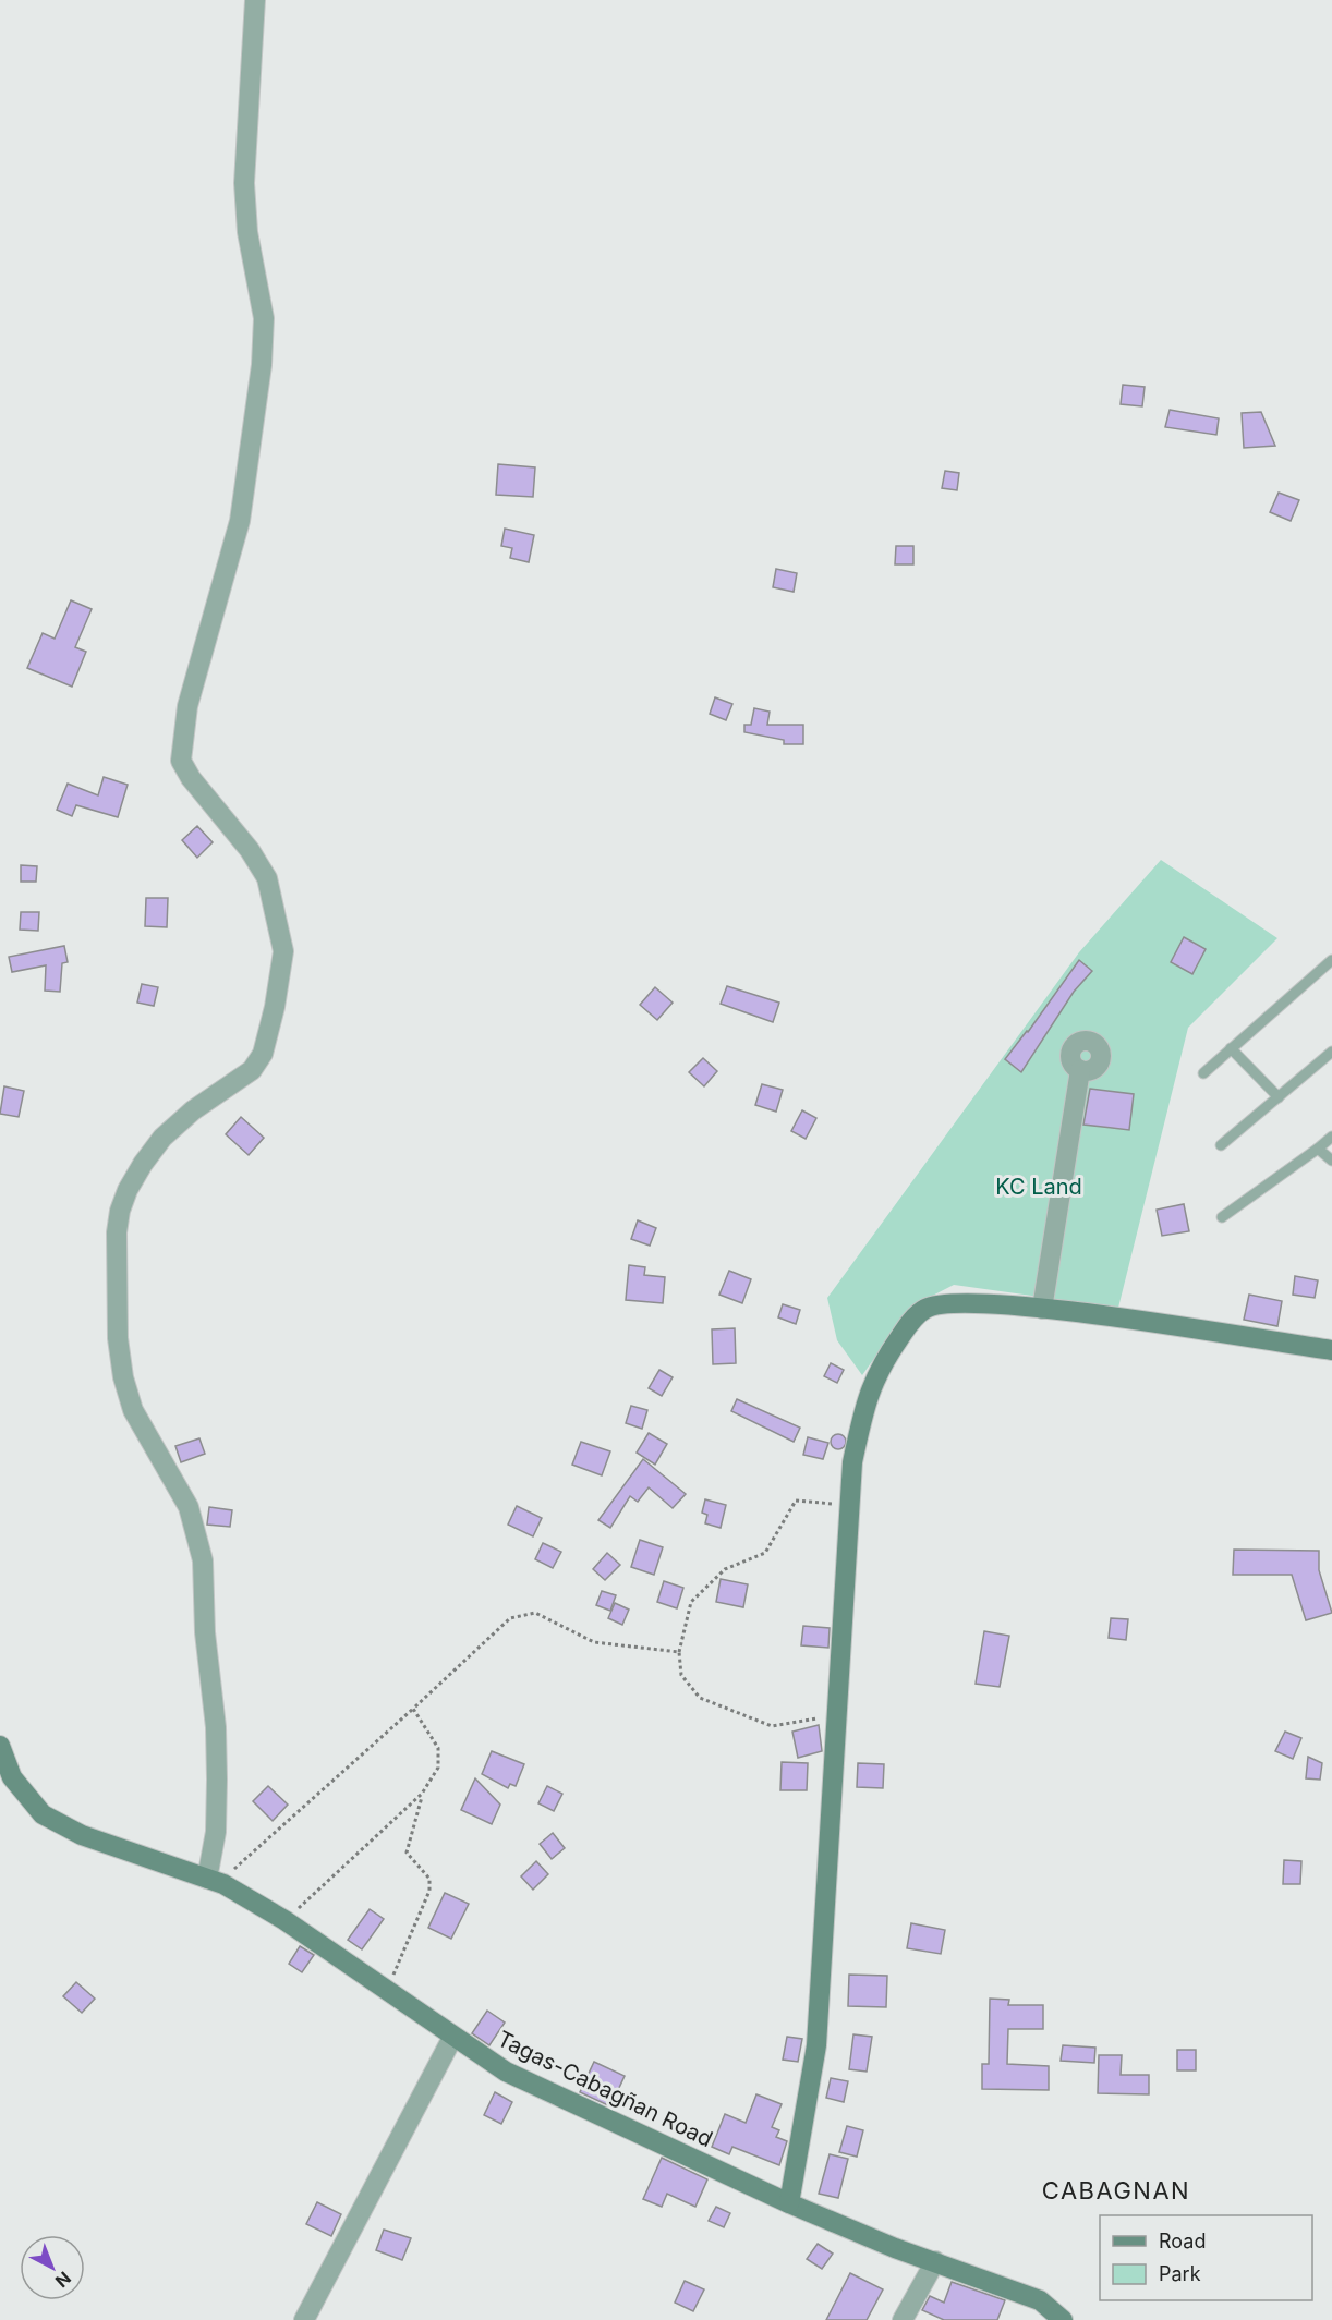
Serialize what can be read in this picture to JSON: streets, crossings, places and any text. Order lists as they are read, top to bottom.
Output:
{
  "streets": {
    "street": ["Tagas-Cabagñan Road"]
  },
  "districts": ["CABAGNAN"],
  "parks": ["KC Land"],
  "legend": ["Road", "Park"],
  "north": "bottom right"
}
